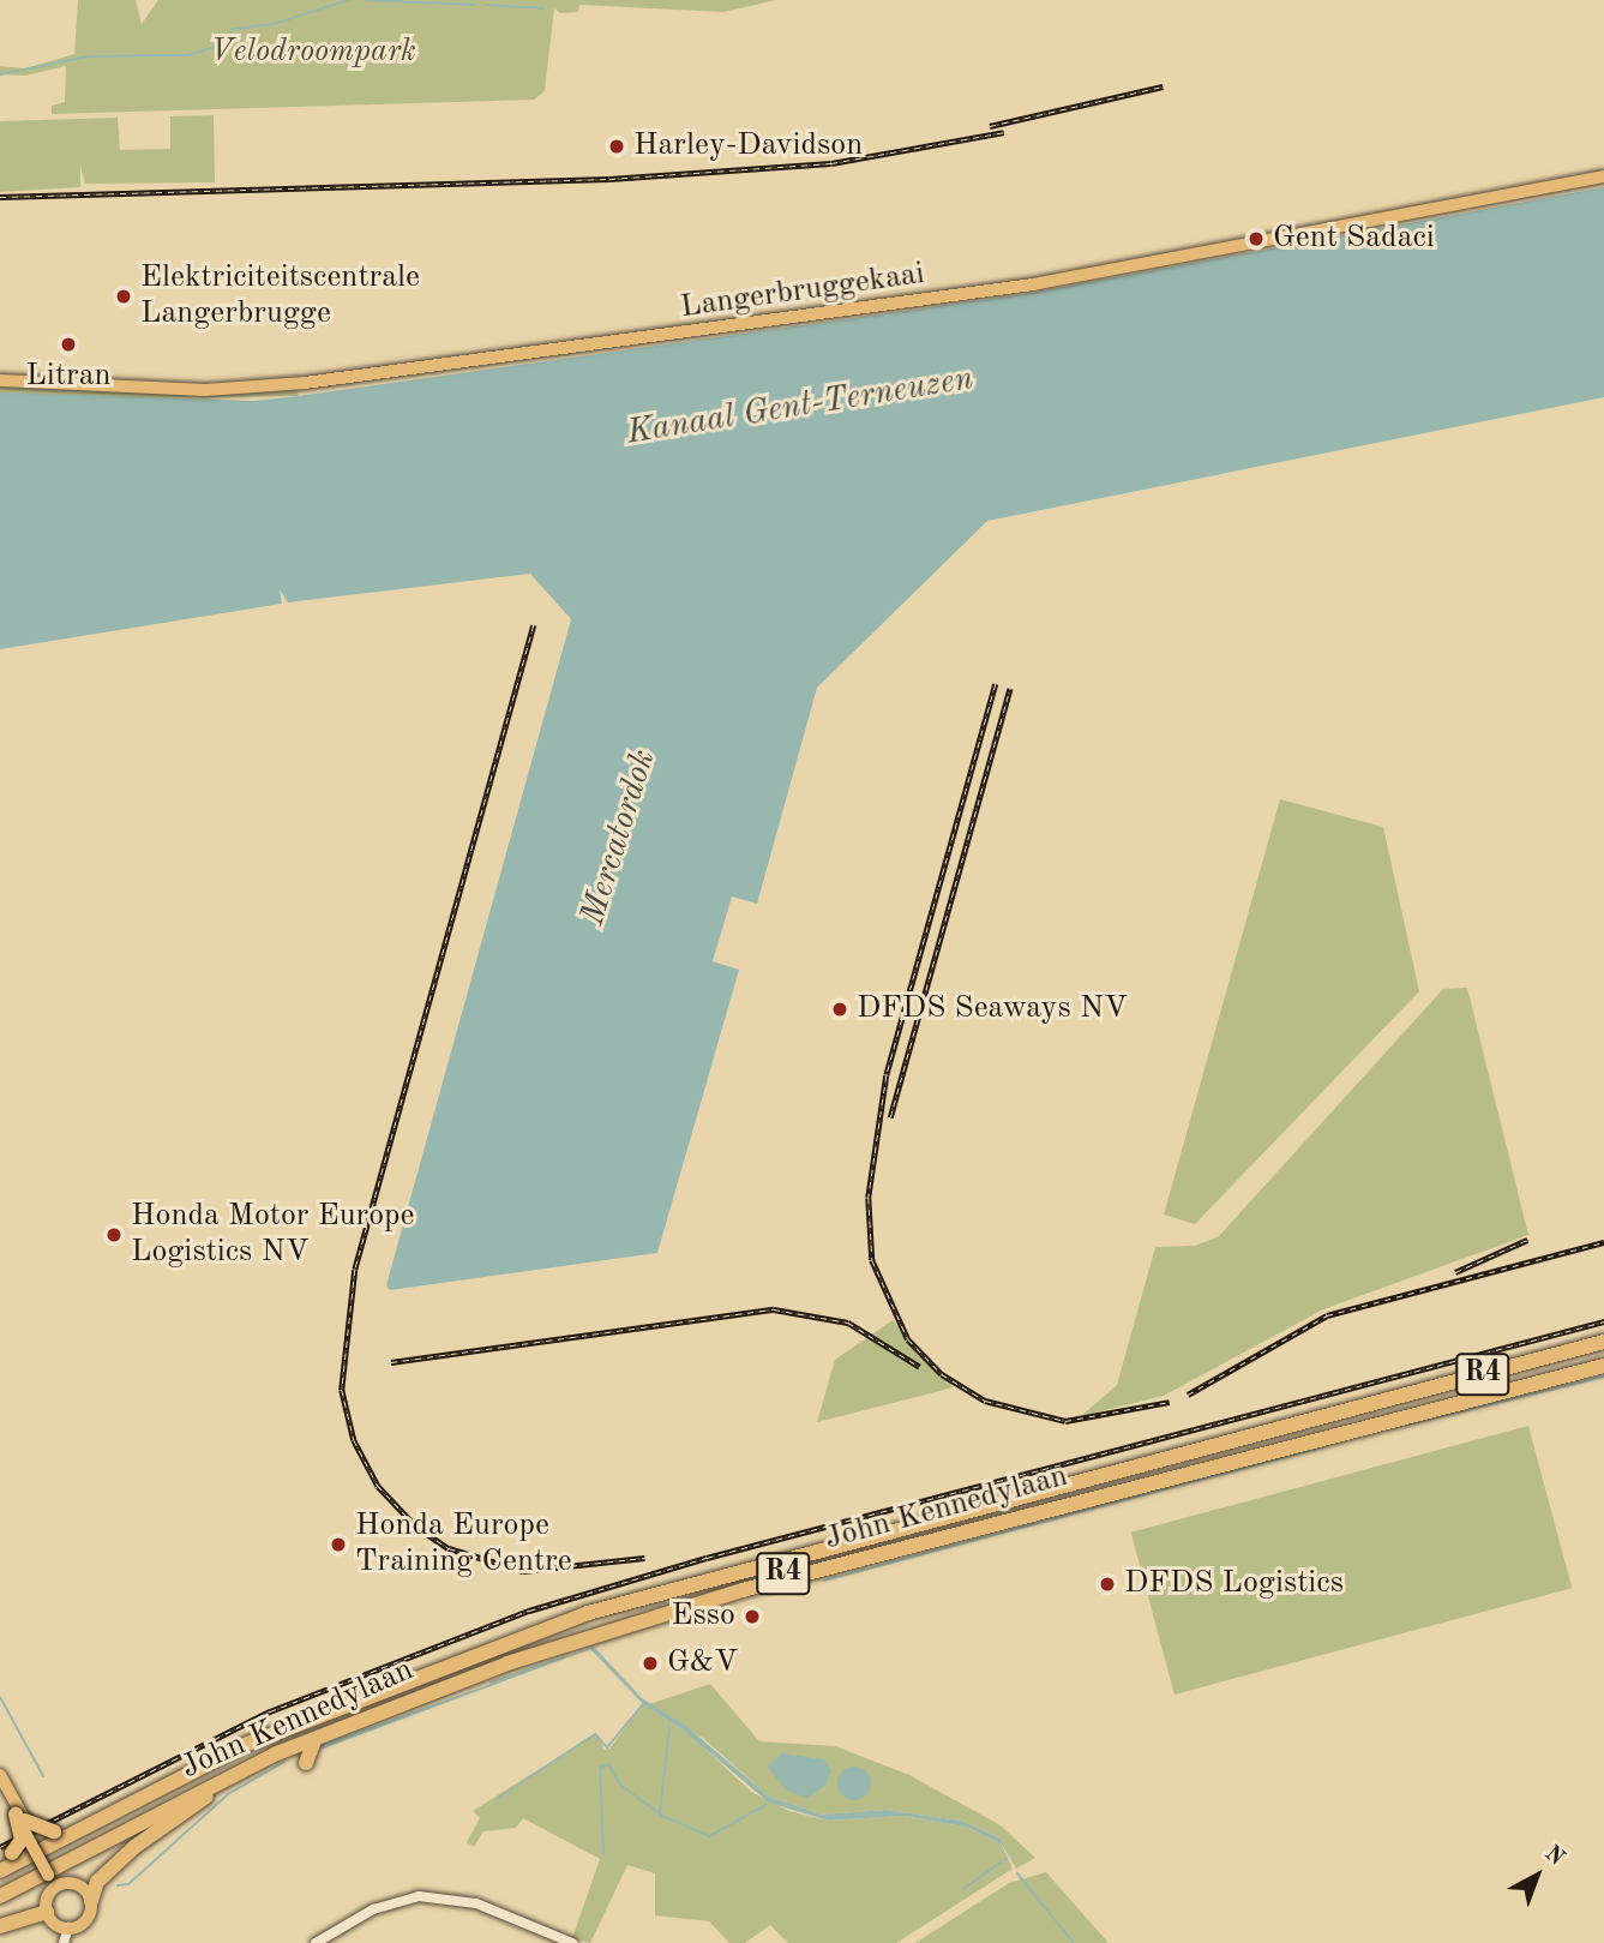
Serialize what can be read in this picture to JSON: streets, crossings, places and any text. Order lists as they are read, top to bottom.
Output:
{
  "streets": {
    "highway": ["R4", "John Kennedylaan"],
    "main road": ["Langerbruggekaai"]
  },
  "water": ["Kanaal Gent-Terneuzen", "Mercatordok"],
  "parks": ["Velodroompark"],
  "places": [
    "Harley-Davidson",
    "Gent Sadaci",
    "Elektriciteitscentrale Langerbrugge",
    "Litran",
    "DFDS Seaways NV",
    "Honda Motor Europe Logistics NV",
    "Honda Europe Training Centre",
    "DFDS Logistics",
    "Esso",
    "G&V"
  ],
  "north": "top right"
}
